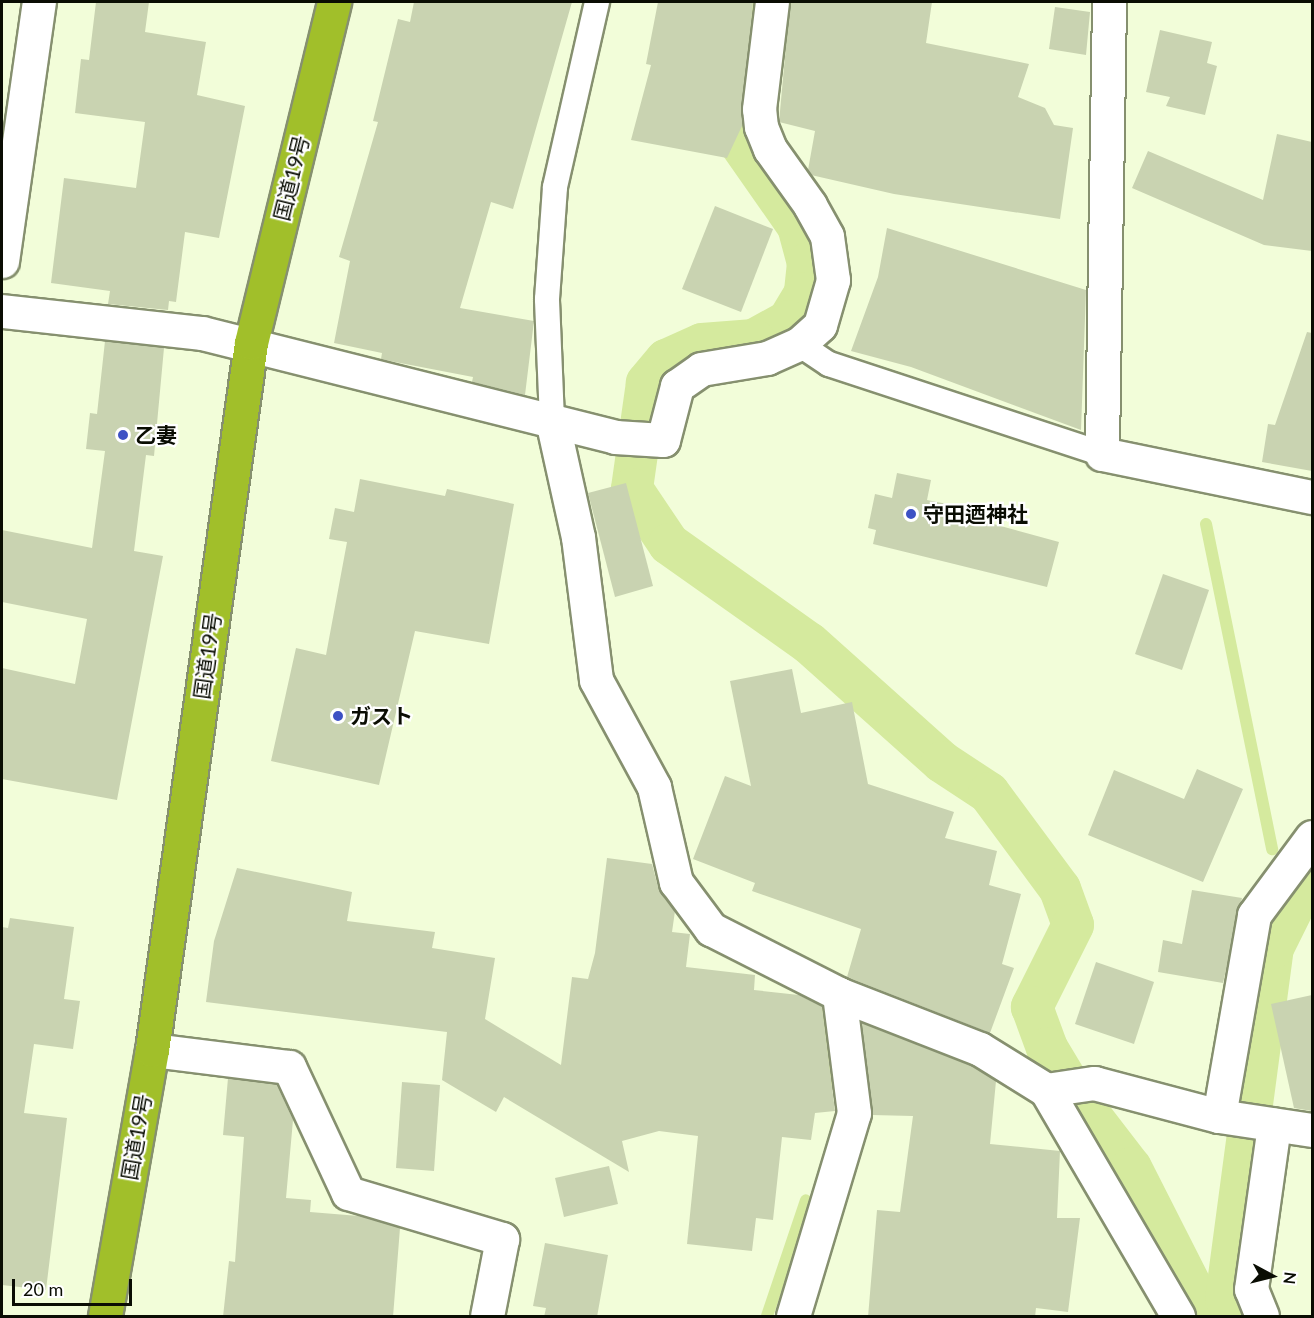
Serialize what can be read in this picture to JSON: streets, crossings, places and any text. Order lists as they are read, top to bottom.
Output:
{
  "streets": {
    "highway": ["国道19号"]
  },
  "places": ["乙妻", "守田迺神社", "ガスト"],
  "scale_bar": "20 m",
  "north": "right"
}
